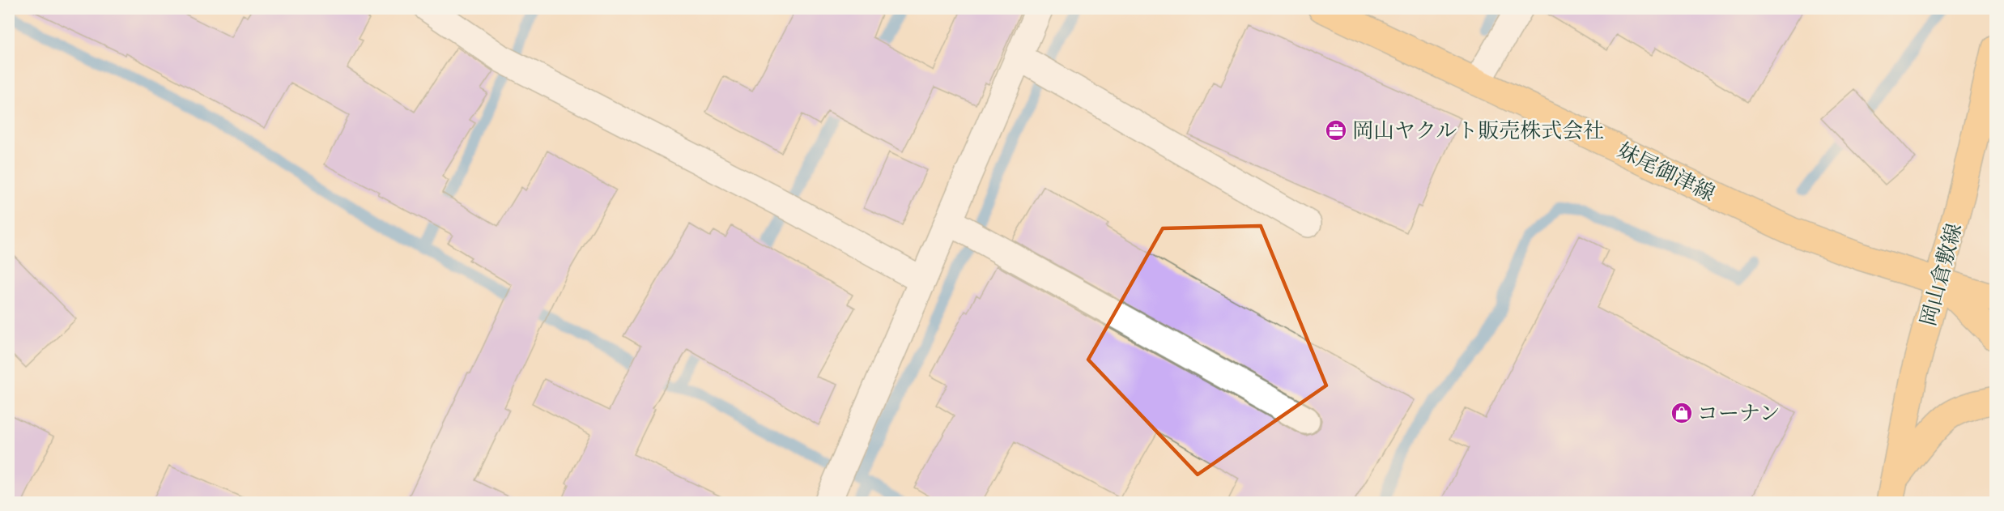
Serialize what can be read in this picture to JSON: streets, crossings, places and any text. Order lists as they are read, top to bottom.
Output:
{
  "streets": {
    "main road": ["妹尾御津線", "岡山倉敷線"]
  },
  "crossings": [
    ["妹尾御津線", "岡山倉敷線"]
  ],
  "places": {
    "office": ["岡山ヤクルト販売株式会社"],
    "shop": ["コーナン"]
  }
}
